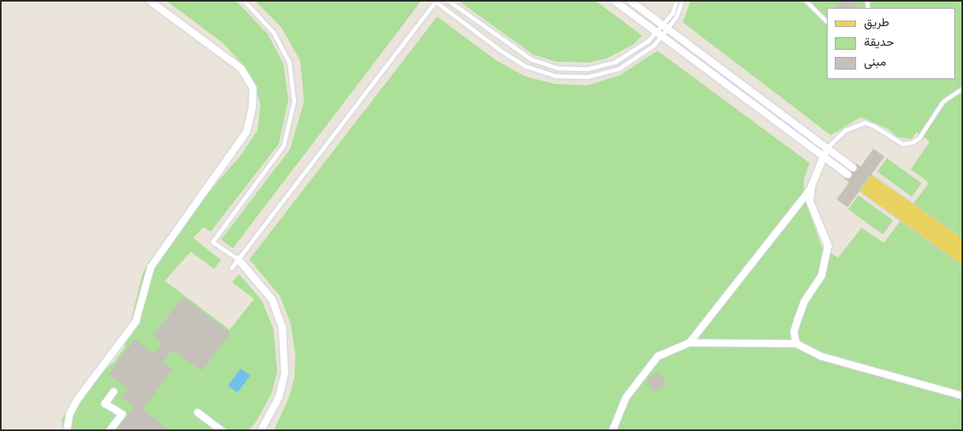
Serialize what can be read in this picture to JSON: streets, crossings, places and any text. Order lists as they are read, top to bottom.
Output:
{
  "legend": ["طريق", "حديقة", "مبنى"]
}
